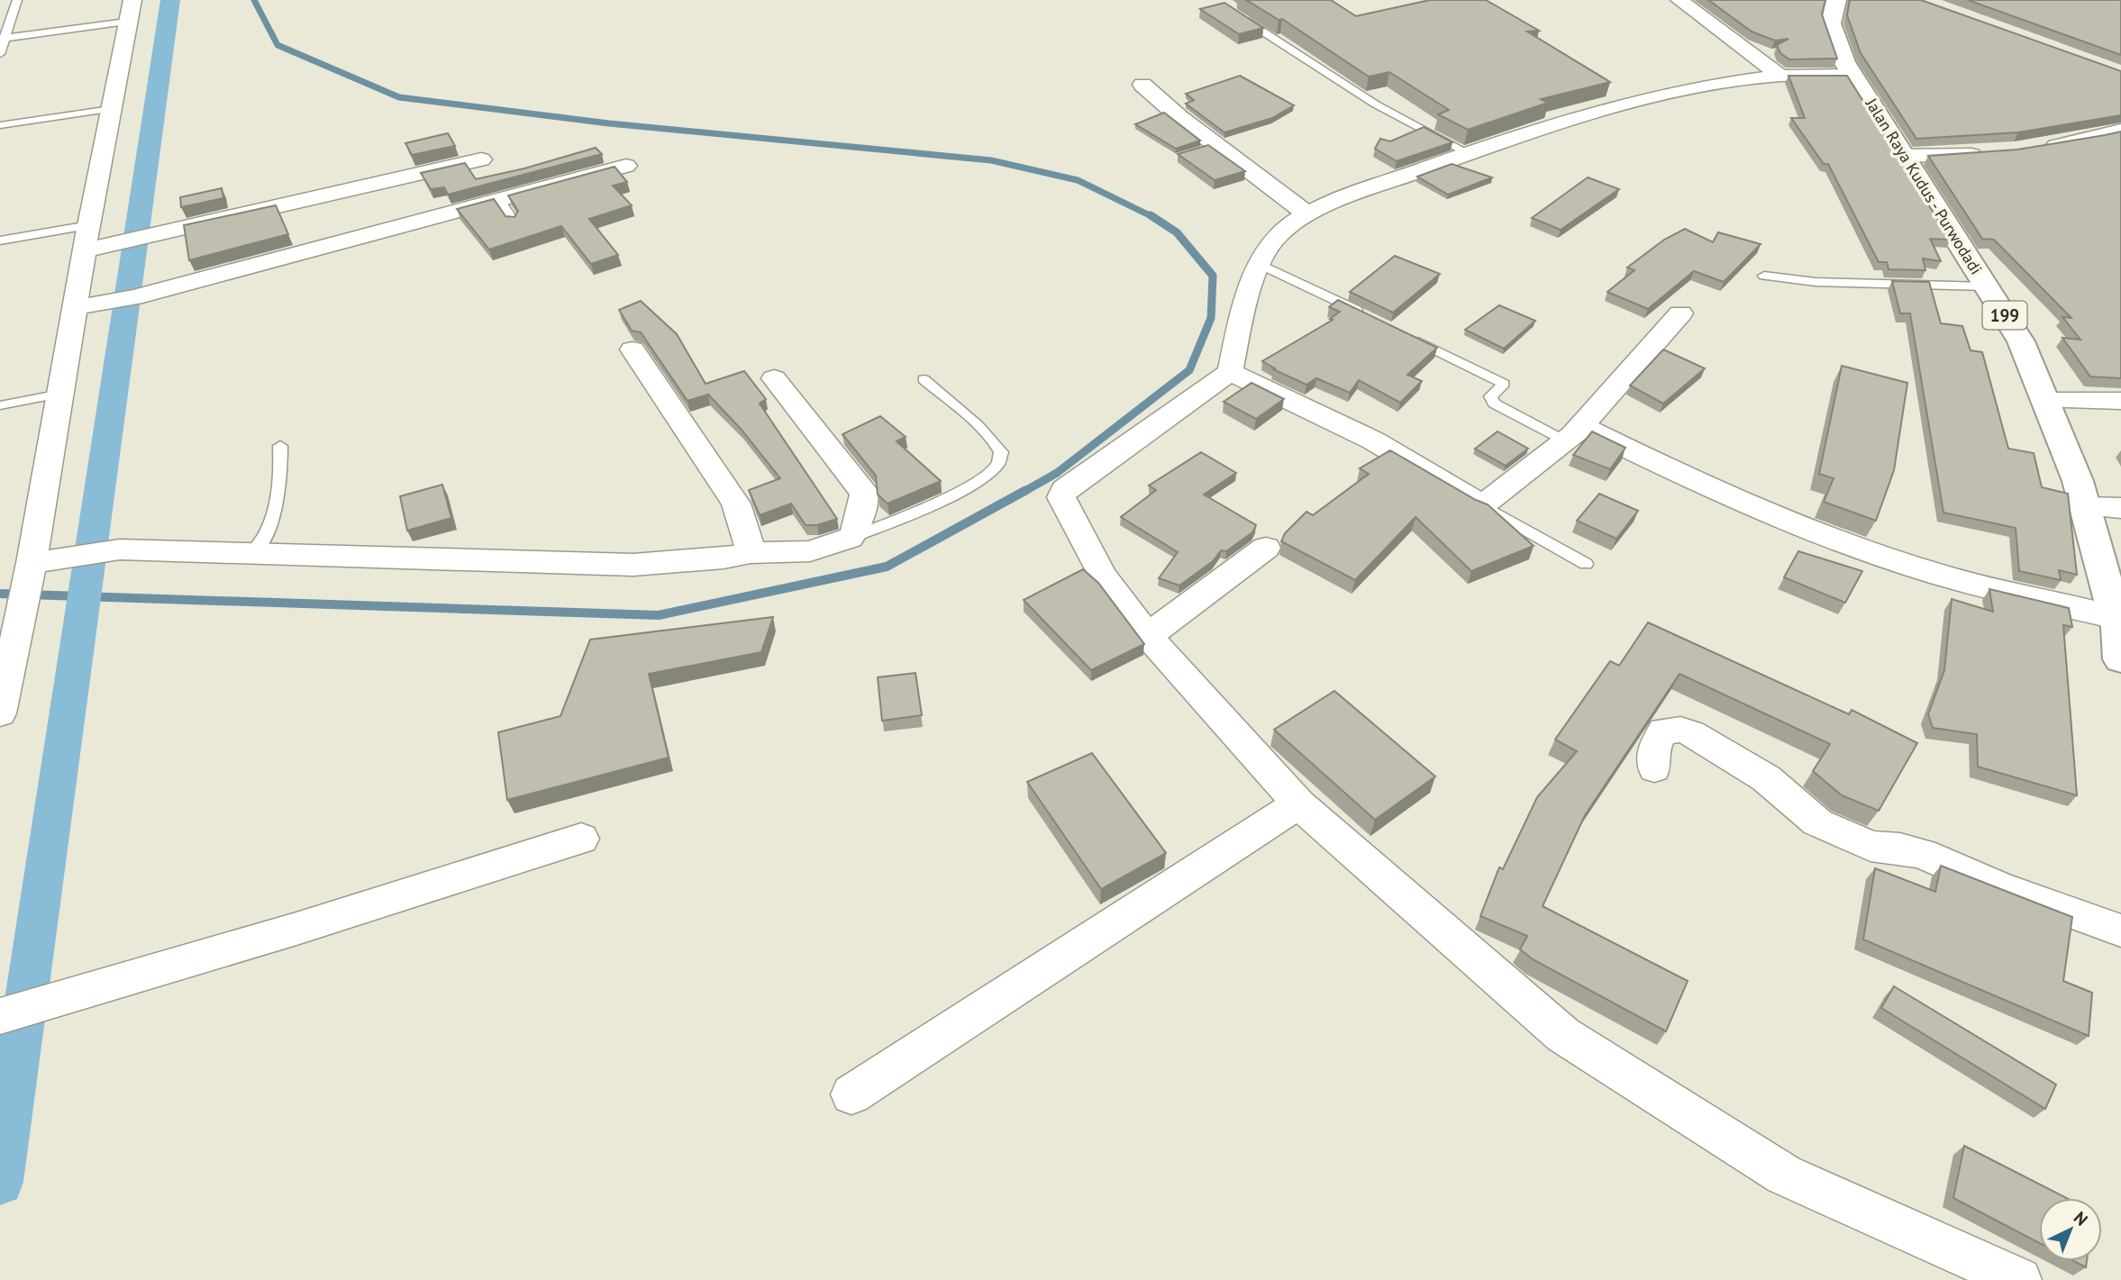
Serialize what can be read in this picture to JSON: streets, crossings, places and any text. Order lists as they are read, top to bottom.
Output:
{
  "streets": {
    "main road": ["Jalan Raya Kudus - Purwodadi", "199"]
  },
  "north": "top right"
}
